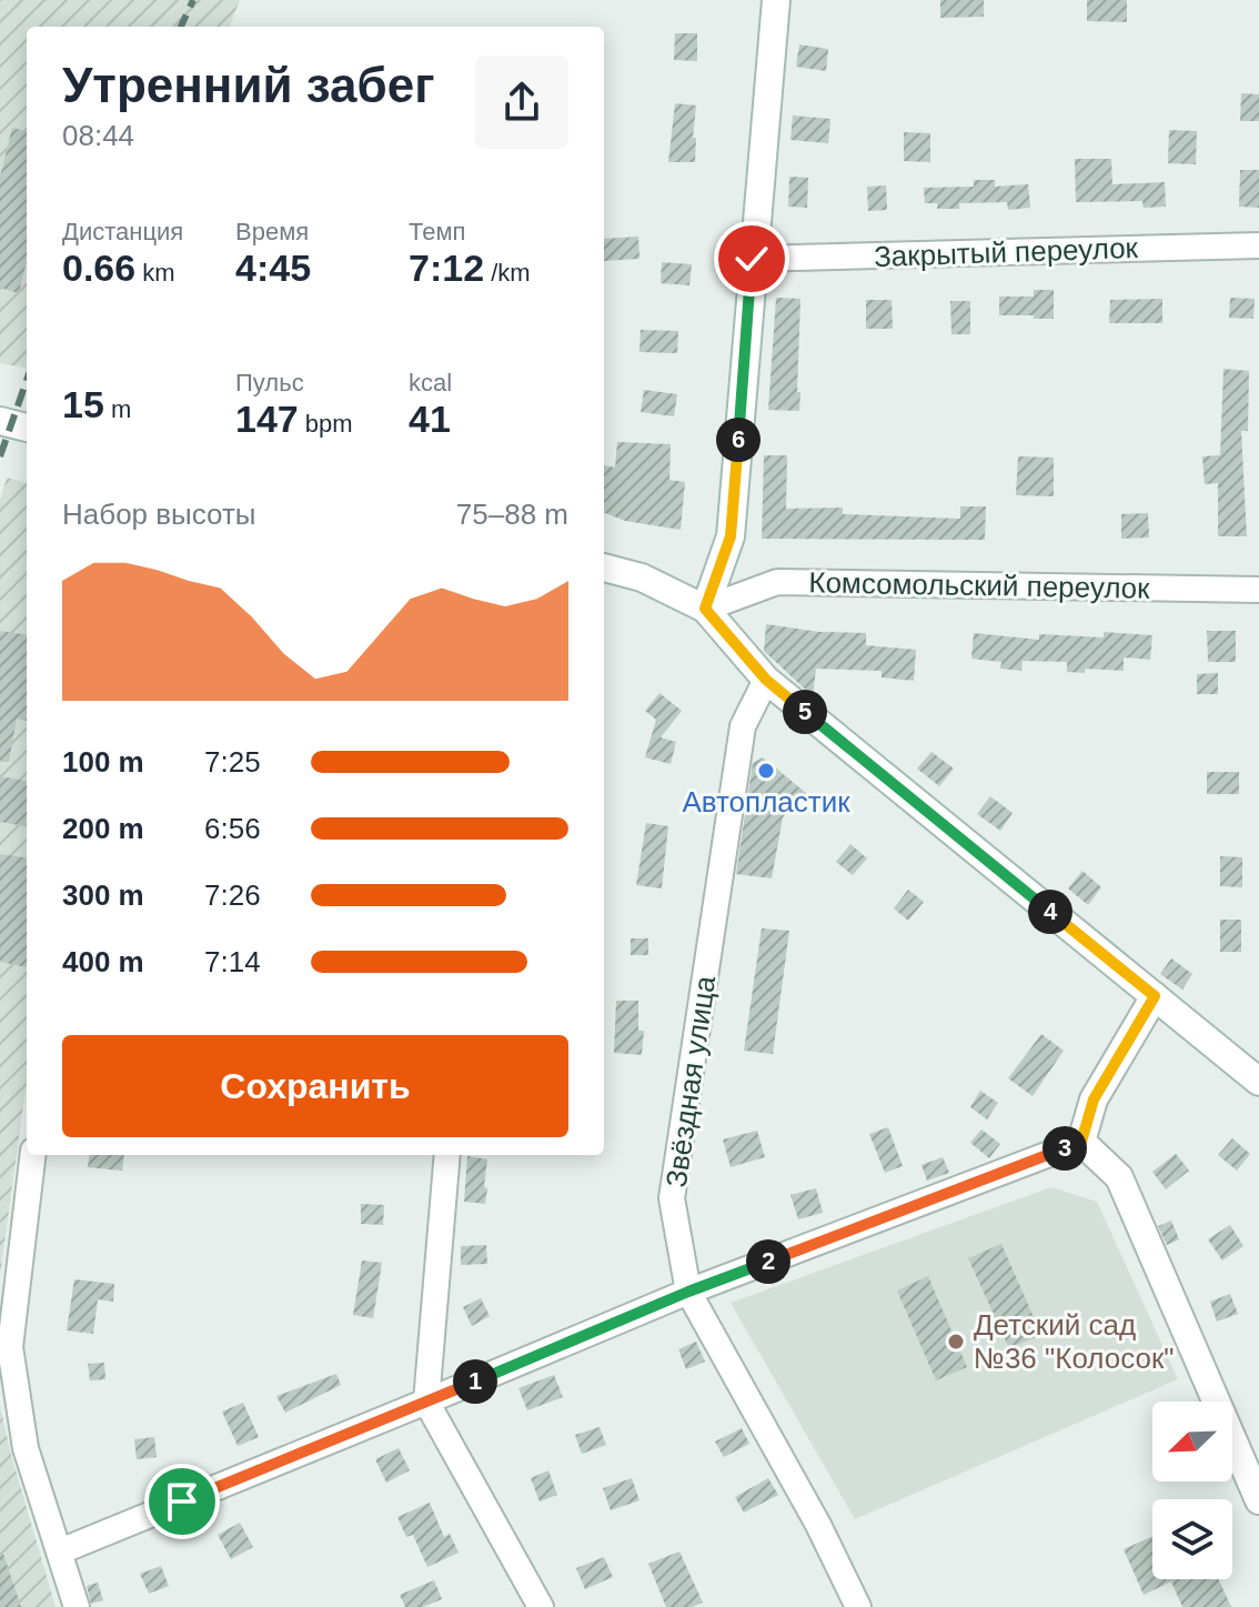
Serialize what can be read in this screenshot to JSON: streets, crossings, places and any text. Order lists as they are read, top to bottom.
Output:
{
  "streets": {
    "street": ["Закрытый переулок", "Комсомольский переулок", "Звёздная улица"]
  },
  "places": ["Автопластик", "Детский сад №36 \"Колосок\""],
  "north": "bottom left",
  "page": {
    "heading": ["Утренний забег", "08:44"],
    "stats": [
      ["Дистанция", "0.66 km"],
      ["Время", "4:45"],
      ["Темп", "7:12 /km"],
      ["15 m"],
      ["Пульс", "147 bpm"],
      ["kcal", "41"]
    ],
    "pins": [
      "6",
      "5",
      "4",
      "3",
      "2",
      "1"
    ],
    "chart": ["Набор высоты", "75–88 m"],
    "list": [
      {
        "name": "100 m",
        "note": "7:25"
      },
      {
        "name": "200 m",
        "note": "6:56"
      },
      {
        "name": "300 m",
        "note": "7:26"
      },
      {
        "name": "400 m",
        "note": "7:14"
      }
    ],
    "buttons": "Сохранить"
  }
}
